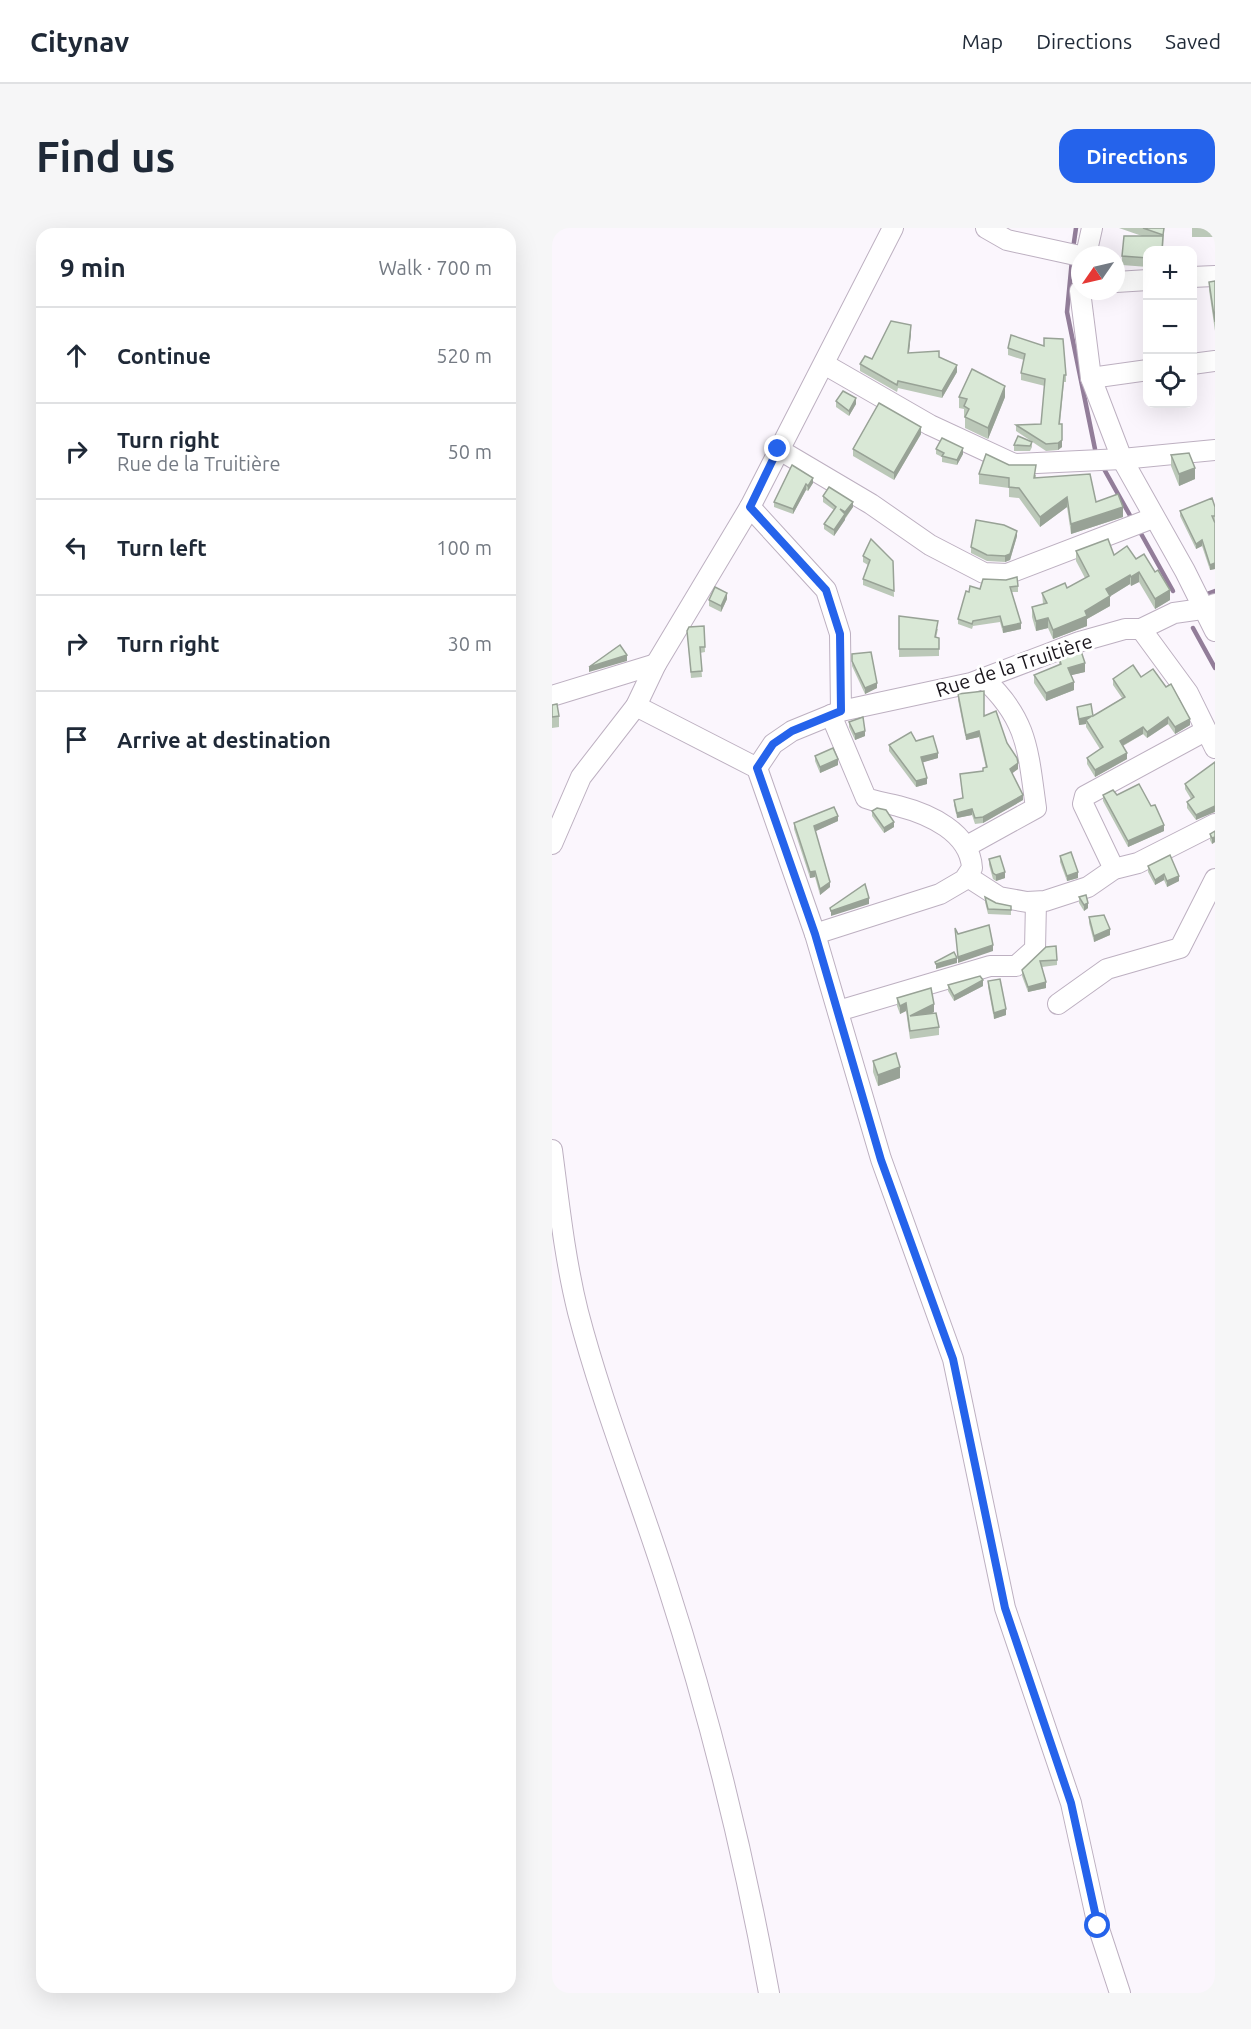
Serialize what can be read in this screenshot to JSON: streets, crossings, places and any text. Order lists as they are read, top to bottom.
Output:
{
  "streets": {
    "street": ["Rue de la Truitière"]
  },
  "north": "bottom left",
  "page": {
    "header": "Citynav",
    "nav": ["Map", "Directions", "Saved"],
    "buttons": "Directions",
    "title": "Find us",
    "heading": ["9 min", "Walk · 700 m"],
    "map_buttons": ["+", "−"],
    "list": [
      ["Continue", "520 m"],
      ["Turn right", "Rue de la Truitière", "50 m"],
      ["Turn left", "100 m"],
      ["Turn right", "30 m"],
      "Arrive at destination"
    ]
  }
}
